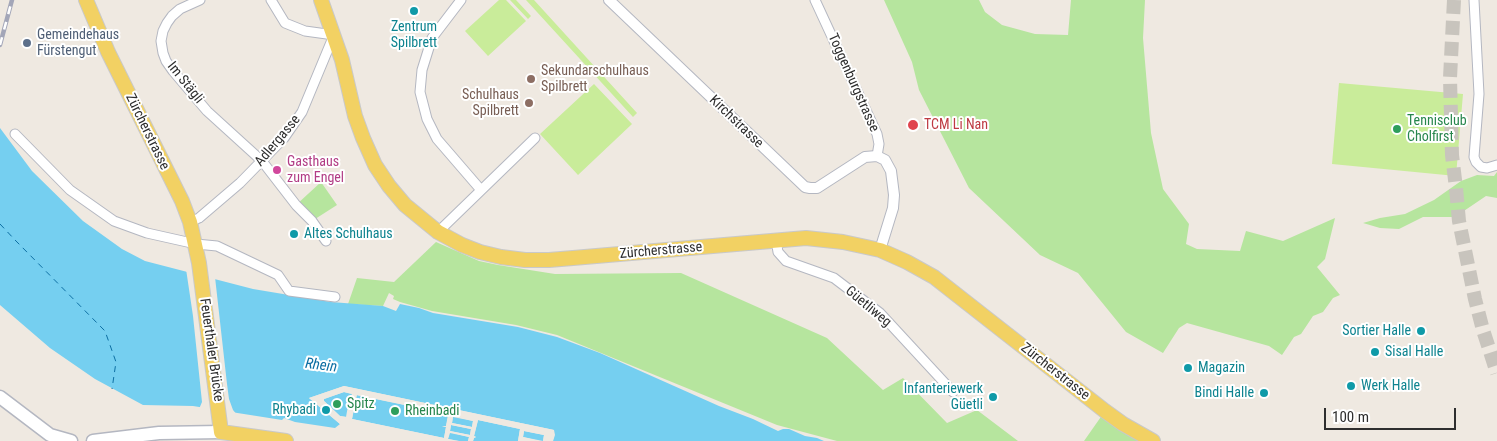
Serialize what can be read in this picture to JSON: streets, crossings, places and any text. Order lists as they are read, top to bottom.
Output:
{
  "streets": {
    "main road": ["Zürcherstrasse", "Feuerthaler Brücke"],
    "street": [
      "Im Stägli",
      "Toggenburgstrasse",
      "Kirchstrasse",
      "Adlergasse",
      "Güetliweg"
    ]
  },
  "crossings": [
    ["Im Stägli", "Adlergasse"],
    ["Toggenburgstrasse", "Kirchstrasse"],
    ["Zürcherstrasse", "Adlergasse"],
    ["Zürcherstrasse", "Güetliweg"],
    ["Zürcherstrasse", "Feuerthaler Brücke"]
  ],
  "water": ["Rhein"],
  "places": [
    "Zentrum Spilbrett",
    "Gemeindehaus Fürstengut",
    "Sekundarschulhaus Spilbrett",
    "Schulhaus Spilbrett",
    "TCM Li Nan",
    "Tennisclub Cholfirst",
    "Gasthaus zum Engel",
    "Altes Schulhaus",
    "Sortier Halle",
    "Sisal Halle",
    "Magazin",
    "Werk Halle",
    "Bindi Halle",
    "Infanteriewerk Güetli",
    "Spitz",
    "Rhybadi",
    "Rheinbadi"
  ],
  "scale_bar": "100 m"
}
